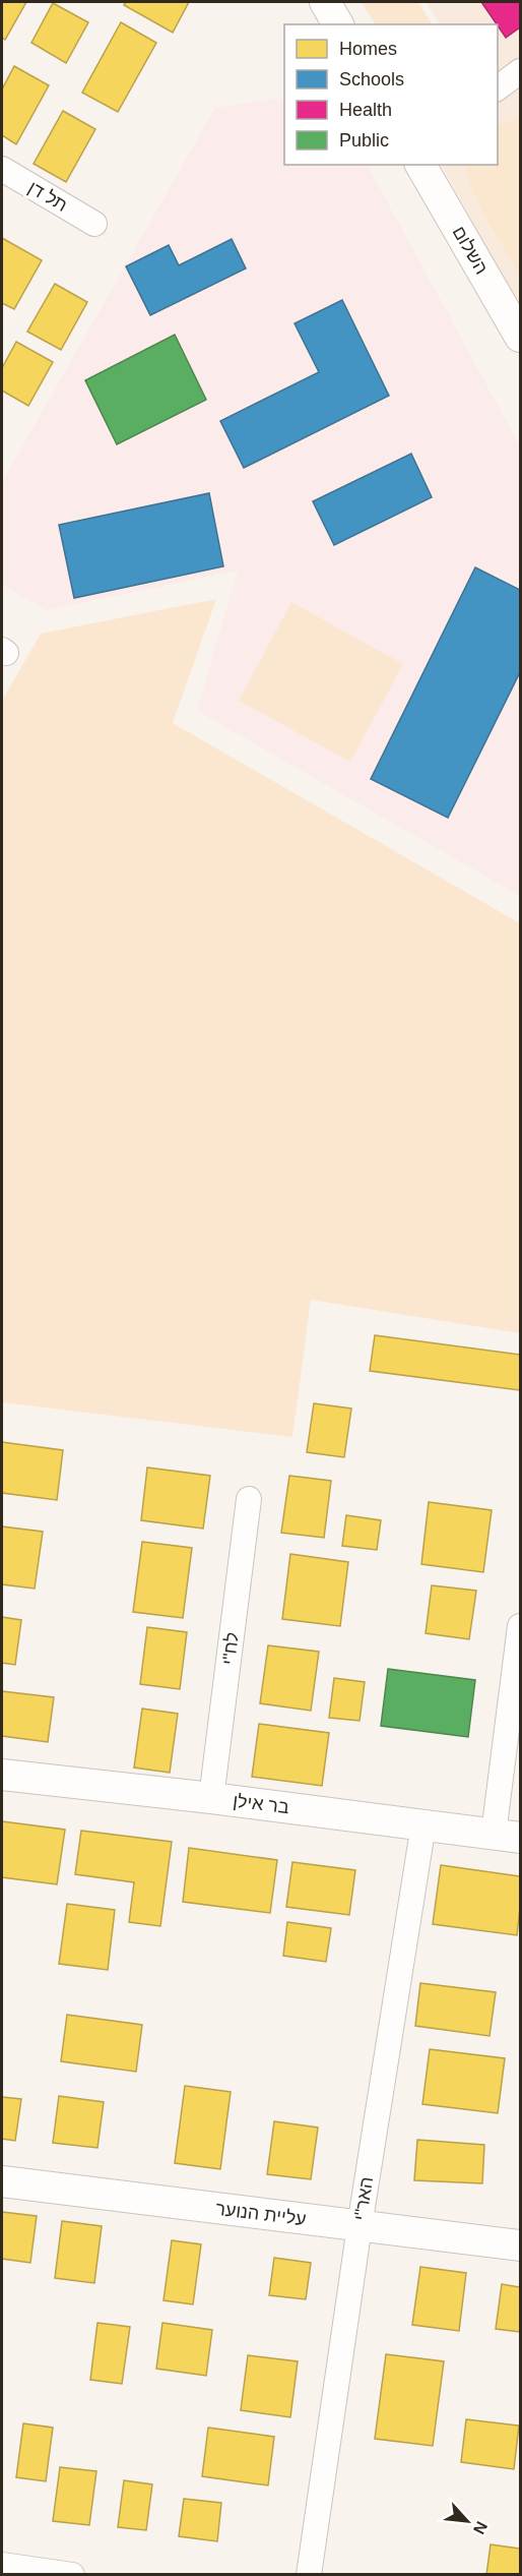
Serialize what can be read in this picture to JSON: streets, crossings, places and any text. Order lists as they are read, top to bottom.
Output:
{
  "streets": {
    "street": [
      "תל דן",
      "השלום",
      "לח\"י",
      "בר אילן",
      "האר\"י",
      "עליית הנוער"
    ]
  },
  "crossings": [
    ["לח\"י", "בר אילן"],
    ["בר אילן", "האר\"י"],
    ["האר\"י", "עליית הנוער"]
  ],
  "legend": [
    "Homes",
    "Schools",
    "Health",
    "Public"
  ],
  "north": "bottom right"
}
